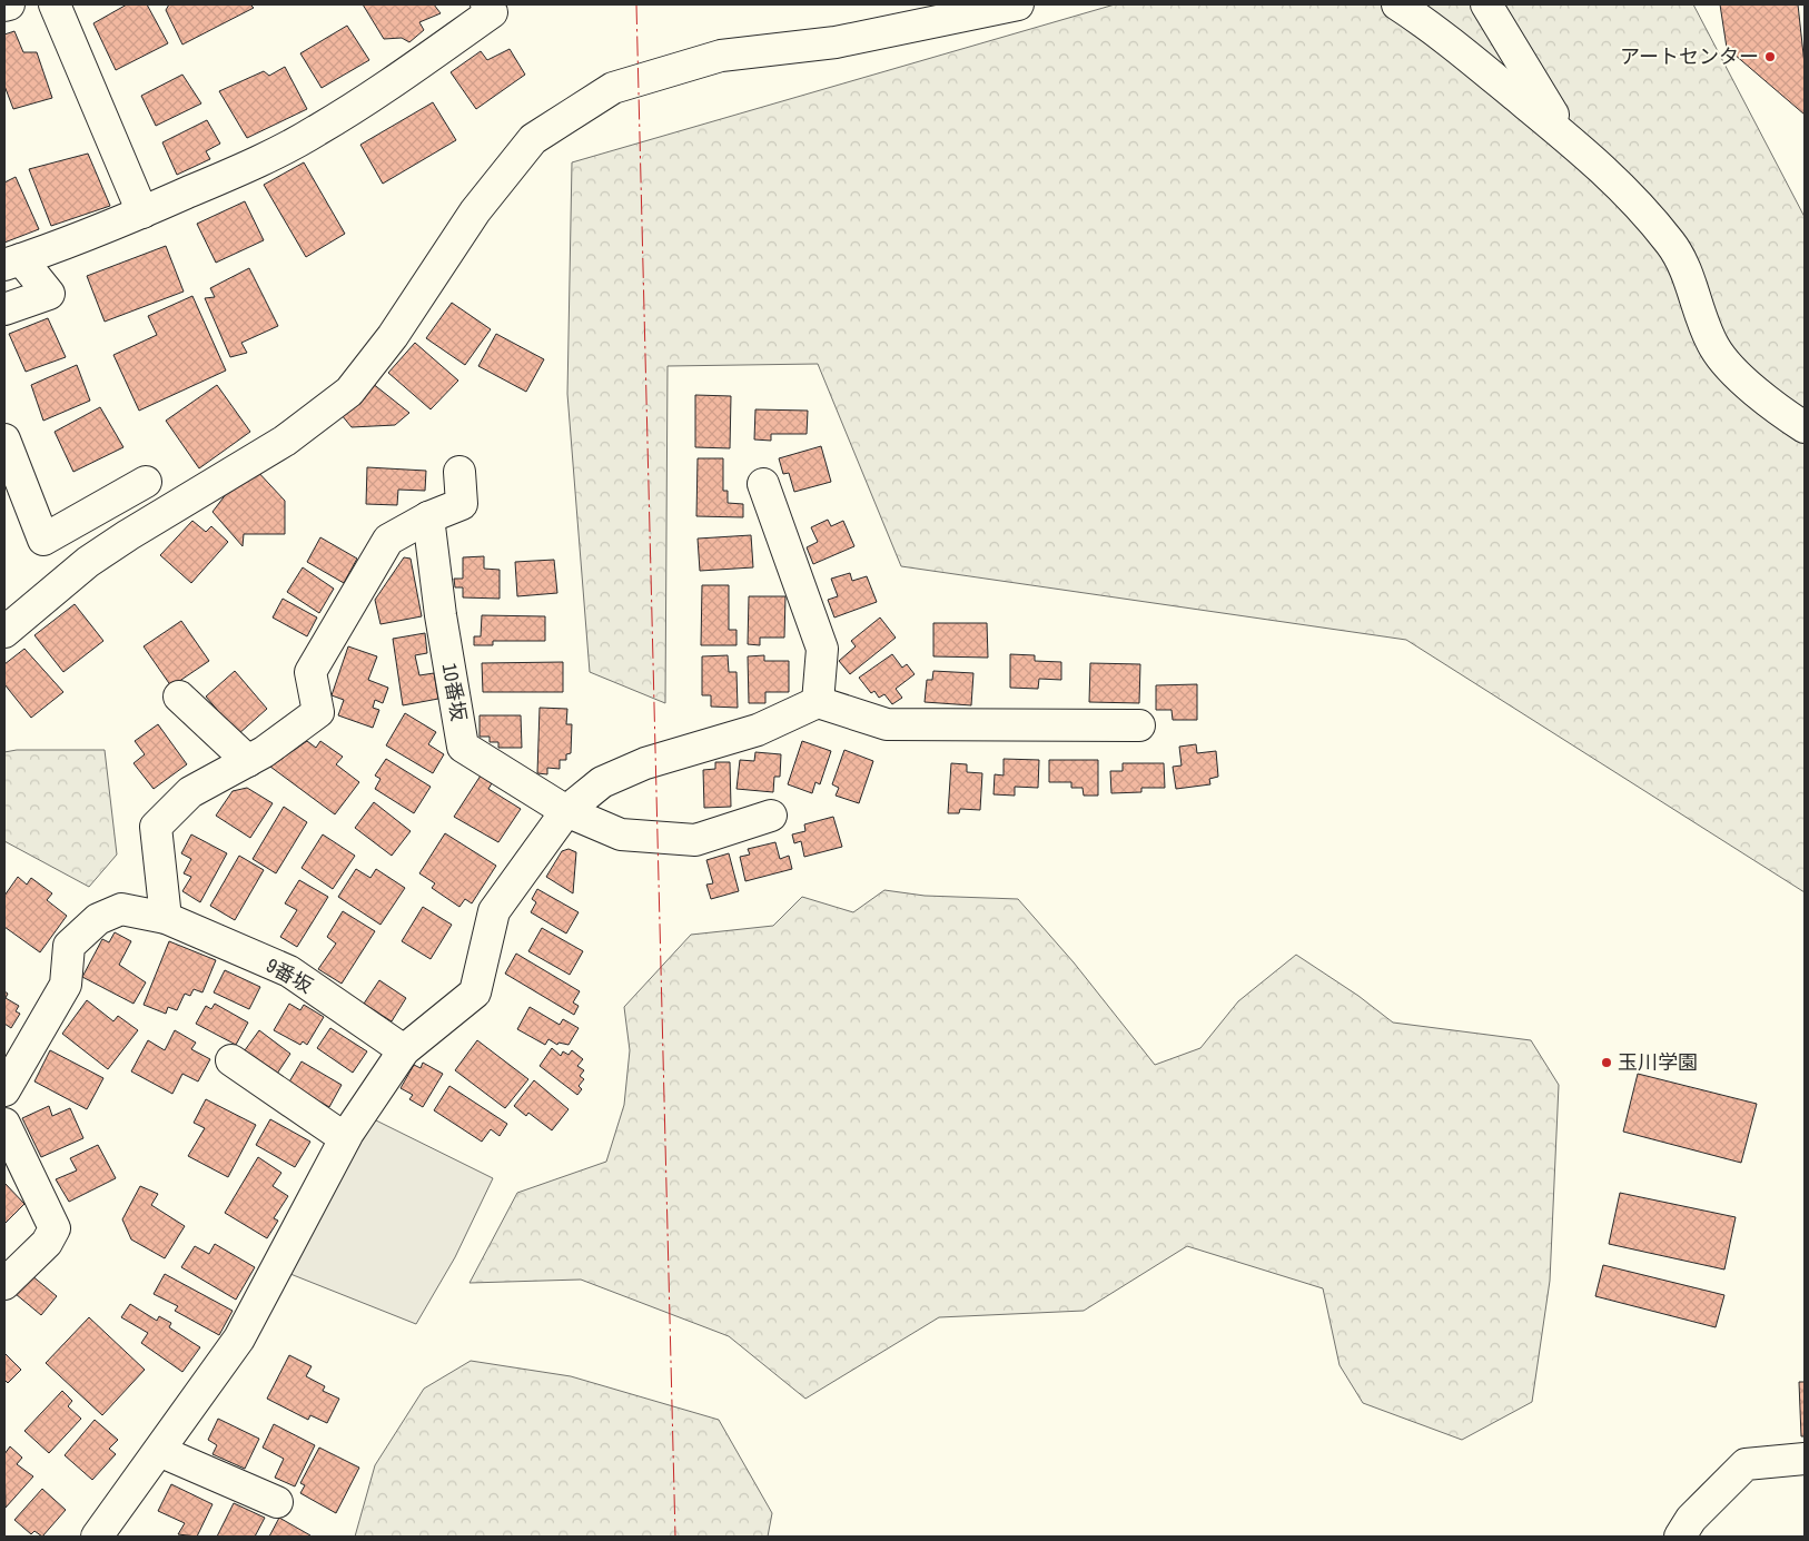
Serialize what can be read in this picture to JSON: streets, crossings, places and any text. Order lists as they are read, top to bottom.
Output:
{
  "streets": {
    "street": ["10番坂", "9番坂"]
  },
  "places": ["アートセンター", "玉川学園"]
}
